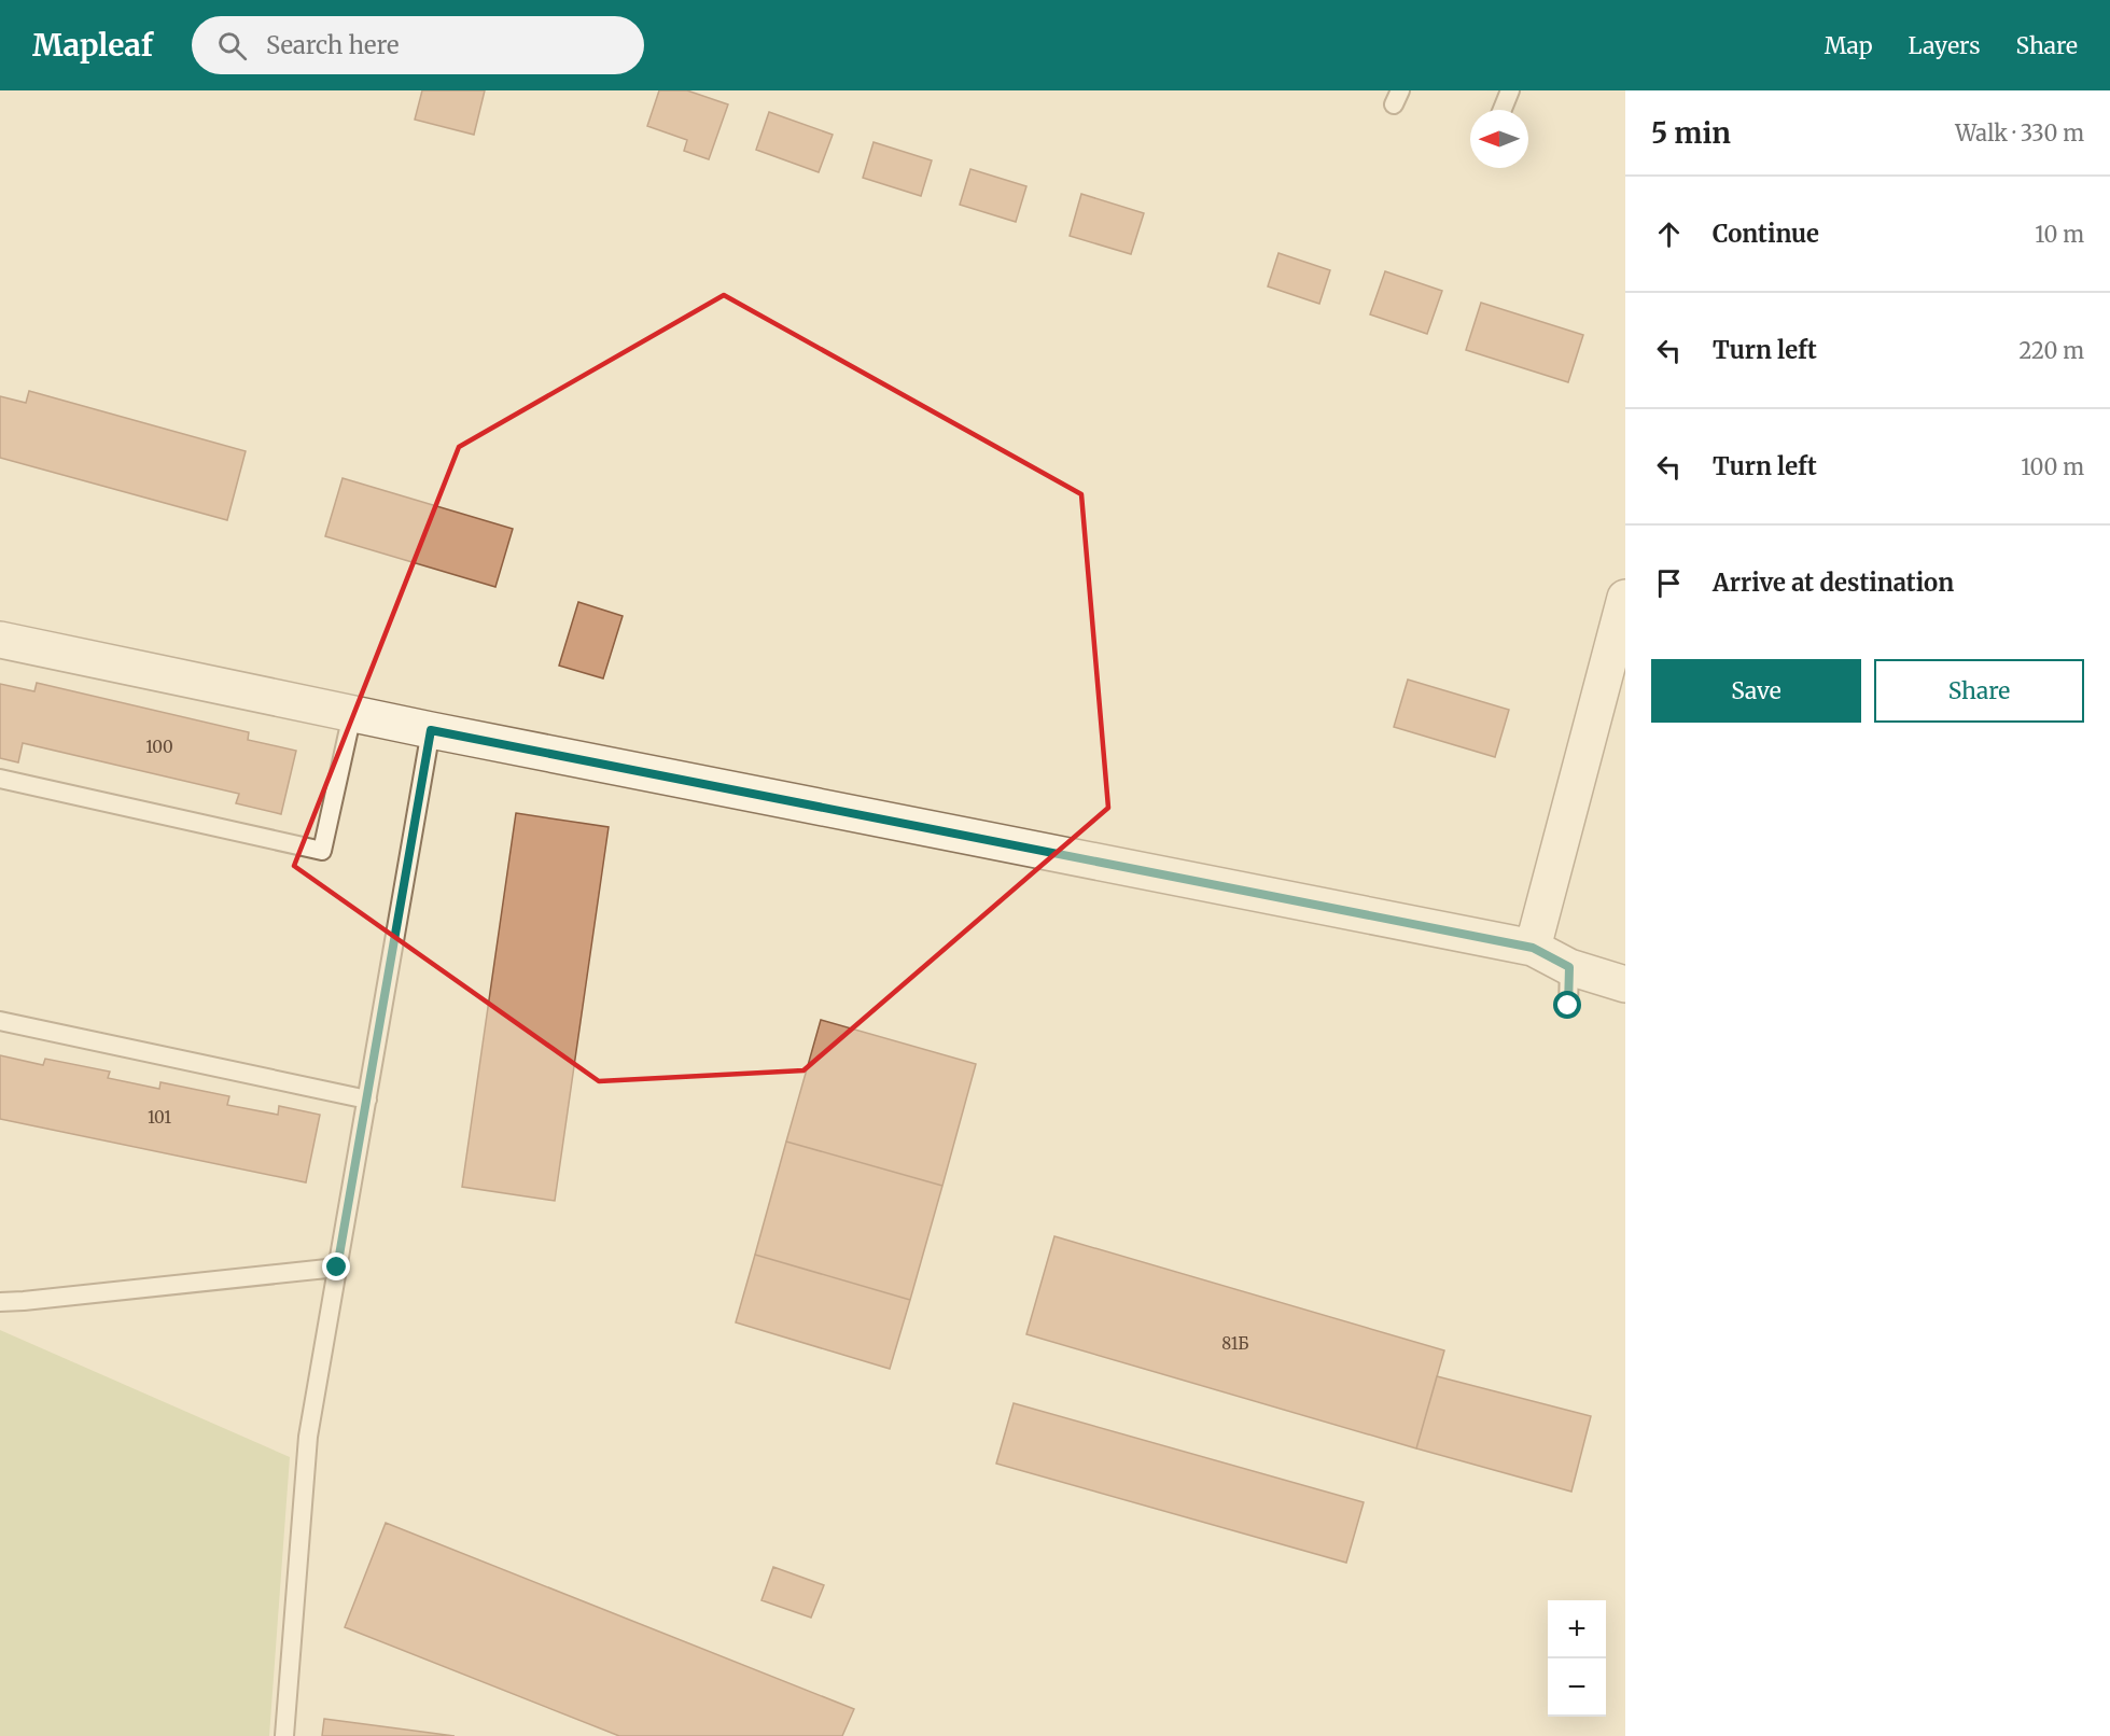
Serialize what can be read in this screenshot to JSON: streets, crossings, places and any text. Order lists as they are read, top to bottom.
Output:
{
  "house_numbers": ["100", "101", "81Б"],
  "north": "left",
  "page": {
    "header": "Mapleaf",
    "search": "Search here",
    "nav": ["Map", "Layers", "Share"],
    "heading": ["5 min", "Walk · 330 m"],
    "list": [
      ["Continue", "10 m"],
      ["Turn left", "220 m"],
      ["Turn left", "100 m"],
      "Arrive at destination"
    ],
    "buttons": ["Save", "Share"],
    "map_buttons": ["+", "−"]
  }
}
